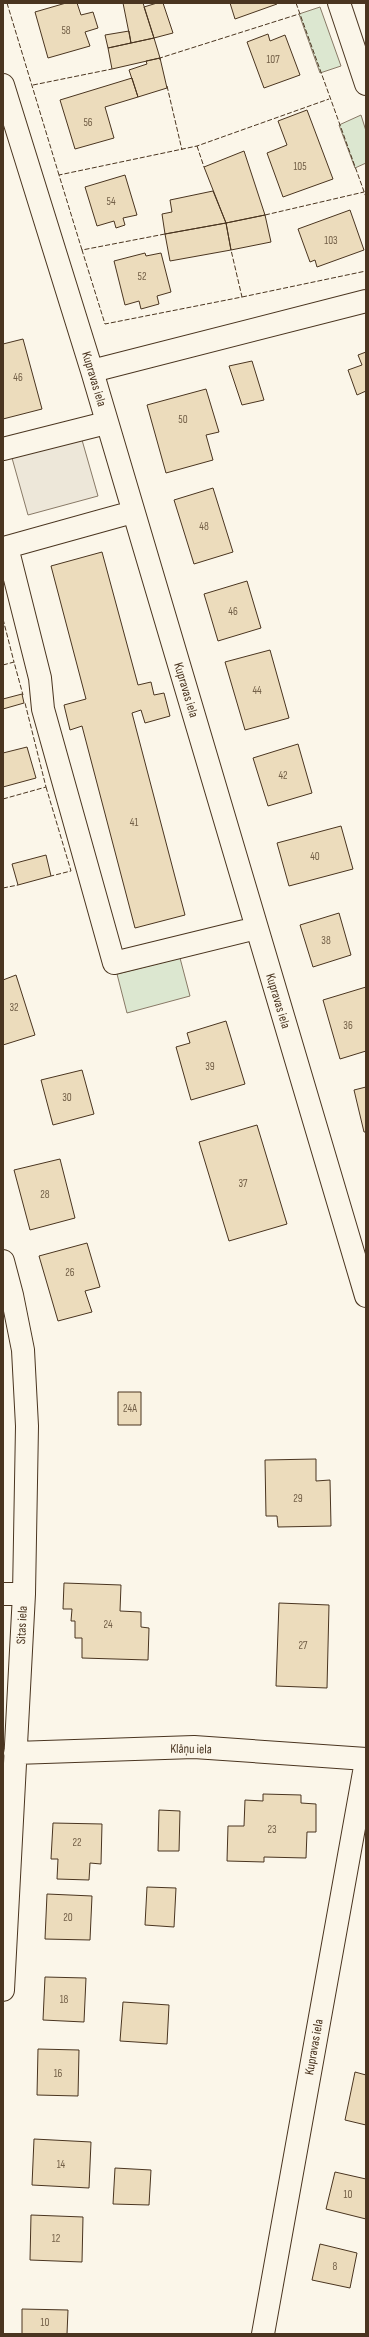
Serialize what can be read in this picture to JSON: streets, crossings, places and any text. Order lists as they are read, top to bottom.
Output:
{
  "streets": {
    "street": ["Kupravas iela", "Sitas iela", "Klāņu iela"]
  },
  "crossings": [
    ["Kupravas iela", "Klāņu iela"],
    ["Sitas iela", "Klāņu iela"]
  ],
  "house_numbers": [
    "58",
    "107",
    "56",
    "105",
    "54",
    "103",
    "52",
    "46",
    "50",
    "48",
    "46",
    "44",
    "42",
    "41",
    "40",
    "38",
    "32",
    "36",
    "39",
    "30",
    "37",
    "28",
    "26",
    "24A",
    "29",
    "24",
    "27",
    "23",
    "22",
    "20",
    "18",
    "16",
    "14",
    "10",
    "12",
    "8",
    "10"
  ]
}
